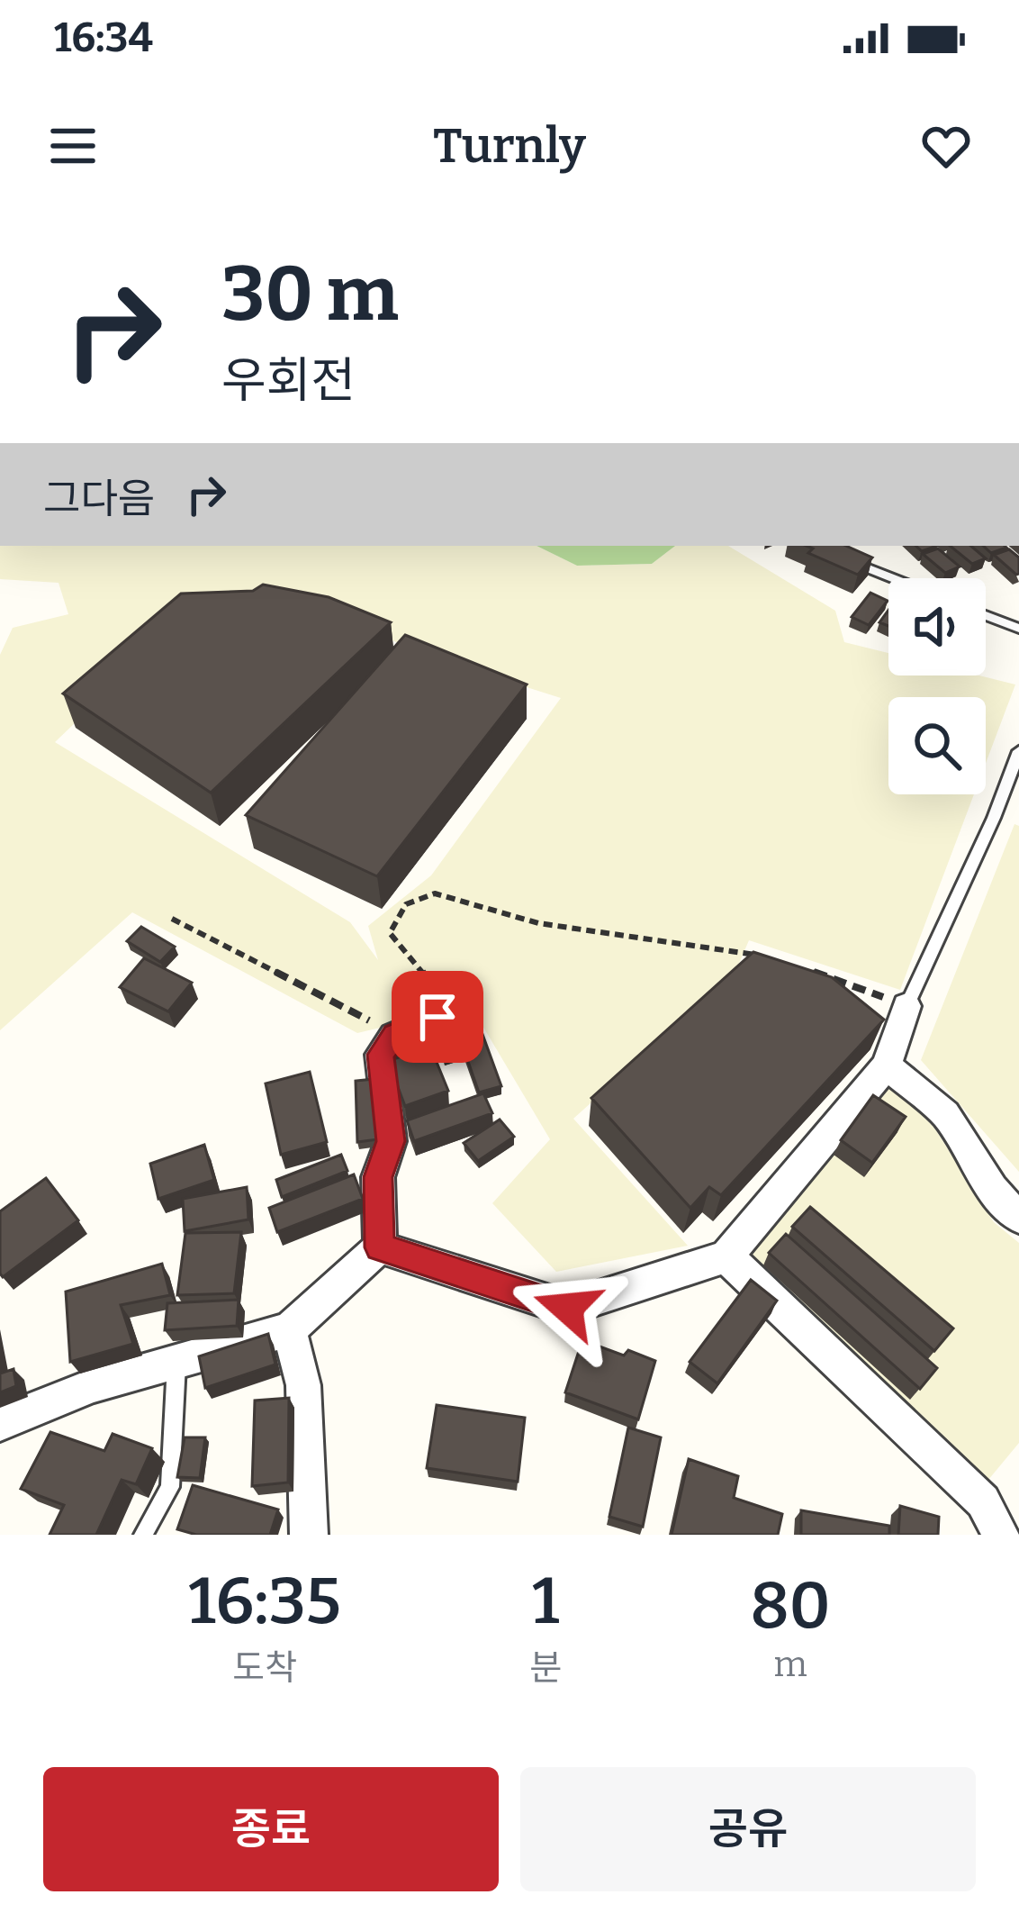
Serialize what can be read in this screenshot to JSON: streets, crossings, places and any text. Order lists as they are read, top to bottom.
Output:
{
  "page": {
    "status": "16:34",
    "header": "Turnly",
    "turn": ["30 m", "우회전"],
    "then": "그다음",
    "eta": [
      "16:35",
      "도착",
      "1",
      "분",
      "80",
      "m"
    ],
    "buttons": ["종료", "공유"]
  }
}
